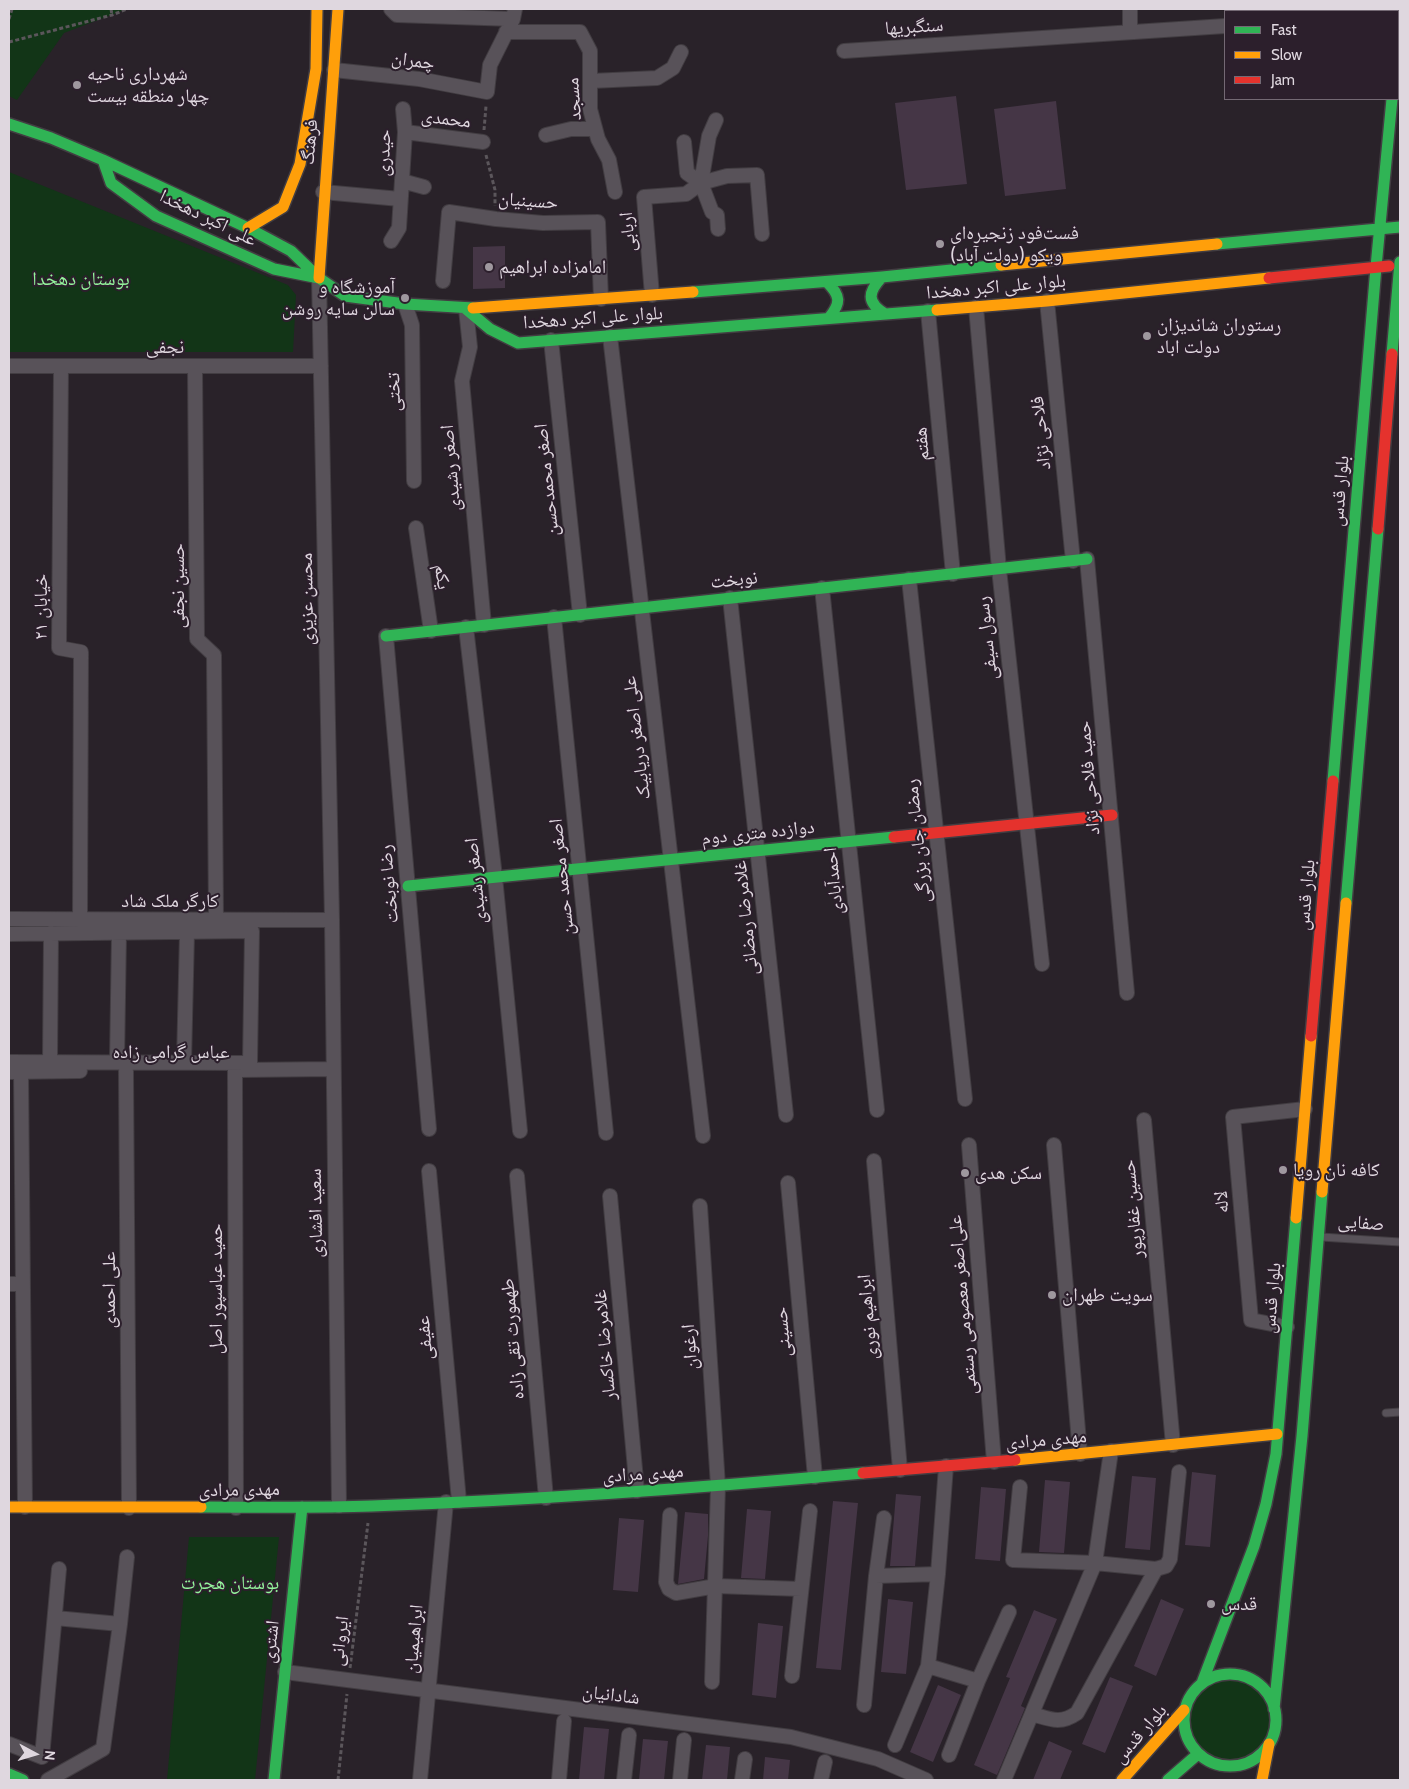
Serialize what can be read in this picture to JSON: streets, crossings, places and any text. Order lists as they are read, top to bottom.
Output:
{
  "streets": {
    "street": [
      "سنگبریها",
      "چمران",
      "مسجد",
      "محمدی",
      "فرهنگ",
      "حیدری",
      "حسینیان",
      "علی اکبر دهخدا",
      "اربابی",
      "بلوار علی اکبر دهخدا",
      "نجفی",
      "تختی",
      "فلاحی نژاد",
      "هفتم",
      "اصغر رشیدی",
      "اصغر محمدحسن",
      "بلوار قدس",
      "یکم",
      "نوبخت",
      "حسین نجفی",
      "محسن عزیزی",
      "خیابان ۲۱",
      "رسول سیفی",
      "علی اصغر دریابیک",
      "حمید فلاحی نژاد",
      "دوازده متری دوم",
      "رمضان جان بزرگی",
      "اصغر محمد حسن",
      "احمدآبادی",
      "رضا نوبخت",
      "کارگر ملک شاد",
      "غلامرضا رمضانی",
      "عباس گرامی زاده",
      "لاله",
      "حسین غفارپور",
      "سعید افشاری",
      "حمید عباسپور اصل",
      "علی احمدی",
      "علی‌اصغر معصومی رستمی",
      "ابراهیم نوری",
      "حسینی",
      "عفیفی",
      "طهمورث تقی زاده",
      "غلامرضا خاکسار",
      "ارغوان",
      "مهدی مرادی",
      "ابراهیمیان",
      "اشتری",
      "شادانیان"
    ],
    "lane": ["صفایی"],
    "path": ["ایروانی"]
  },
  "crossings": [
    ["چمران", "مسجد"],
    ["چمران", "فرهنگ"],
    ["محمدی", "حیدری"],
    ["فرهنگ", "حیدری"],
    ["فرهنگ", "علی اکبر دهخدا"],
    ["فرهنگ", "محسن عزیزی"],
    ["حسینیان", "بلوار علی اکبر دهخدا"],
    ["علی اکبر دهخدا", "بلوار علی اکبر دهخدا"],
    ["علی اکبر دهخدا", "تختی"],
    ["علی اکبر دهخدا", "اصغر رشیدی"],
    ["علی اکبر دهخدا", "محسن عزیزی"],
    ["اربابی", "بلوار علی اکبر دهخدا"],
    ["بلوار علی اکبر دهخدا", "فلاحی نژاد"],
    ["بلوار علی اکبر دهخدا", "هفتم"],
    ["بلوار علی اکبر دهخدا", "اصغر رشیدی"],
    ["بلوار علی اکبر دهخدا", "اصغر محمدحسن"],
    ["بلوار علی اکبر دهخدا", "بلوار قدس"],
    ["بلوار علی اکبر دهخدا", "رسول سیفی"],
    ["بلوار علی اکبر دهخدا", "علی اصغر دریابیک"],
    ["نجفی", "حسین نجفی"],
    ["نجفی", "محسن عزیزی"],
    ["نجفی", "خیابان ۲۱"],
    ["فلاحی نژاد", "نوبخت"],
    ["هفتم", "نوبخت"],
    ["اصغر رشیدی", "نوبخت"],
    ["اصغر رشیدی", "دوازده متری دوم"],
    ["اصغر محمدحسن", "نوبخت"],
    ["بلوار قدس", "لاله"],
    ["بلوار قدس", "مهدی مرادی"],
    ["یکم", "نوبخت"],
    ["نوبخت", "رسول سیفی"],
    ["نوبخت", "علی اصغر دریابیک"],
    ["نوبخت", "حمید فلاحی نژاد"],
    ["نوبخت", "رمضان جان بزرگی"],
    ["نوبخت", "اصغر محمد حسن"],
    ["نوبخت", "احمدآبادی"],
    ["نوبخت", "رضا نوبخت"],
    ["نوبخت", "غلامرضا رمضانی"],
    ["حسین نجفی", "کارگر ملک شاد"],
    ["محسن عزیزی", "کارگر ملک شاد"],
    ["محسن عزیزی", "سعید افشاری"],
    ["خیابان ۲۱", "کارگر ملک شاد"],
    ["رسول سیفی", "دوازده متری دوم"],
    ["علی اصغر دریابیک", "دوازده متری دوم"],
    ["حمید فلاحی نژاد", "دوازده متری دوم"],
    ["دوازده متری دوم", "رمضان جان بزرگی"],
    ["دوازده متری دوم", "اصغر محمد حسن"],
    ["دوازده متری دوم", "احمدآبادی"],
    ["دوازده متری دوم", "رضا نوبخت"],
    ["دوازده متری دوم", "غلامرضا رمضانی"],
    ["کارگر ملک شاد", "سعید افشاری"],
    ["عباس گرامی زاده", "سعید افشاری"],
    ["عباس گرامی زاده", "حمید عباسپور اصل"],
    ["عباس گرامی زاده", "علی احمدی"],
    ["حسین غفارپور", "مهدی مرادی"],
    ["سعید افشاری", "مهدی مرادی"],
    ["حمید عباسپور اصل", "مهدی مرادی"],
    ["علی احمدی", "مهدی مرادی"],
    ["علی‌اصغر معصومی رستمی", "مهدی مرادی"],
    ["ابراهیم نوری", "مهدی مرادی"],
    ["حسینی", "مهدی مرادی"],
    ["عفیفی", "مهدی مرادی"],
    ["عفیفی", "ابراهیمیان"],
    ["طهمورث تقی زاده", "مهدی مرادی"],
    ["غلامرضا خاکسار", "مهدی مرادی"],
    ["ارغوان", "مهدی مرادی"],
    ["مهدی مرادی", "ابراهیمیان"],
    ["مهدی مرادی", "ایروانی"],
    ["مهدی مرادی", "اشتری"],
    ["ابراهیمیان", "شادانیان"],
    ["ایروانی", "شادانیان"],
    ["اشتری", "شادانیان"]
  ],
  "parks": ["بوستان دهخدا", "بوستان هجرت"],
  "places": [
    "شهرداری ناحیه چهار منطقه بیست",
    "فست‌فود زنجیره‌ای ویکو (دولت آباد)",
    "امامزاده ابراهیم",
    "آموزشگاه و سالن سایه روشن",
    "رستوران شاندیزان دولت اباد",
    "کافه نان رویا",
    "سكن هدى",
    "سويت طهران",
    "قدس"
  ],
  "legend": ["Fast", "Slow", "Jam"],
  "north": "right"
}
